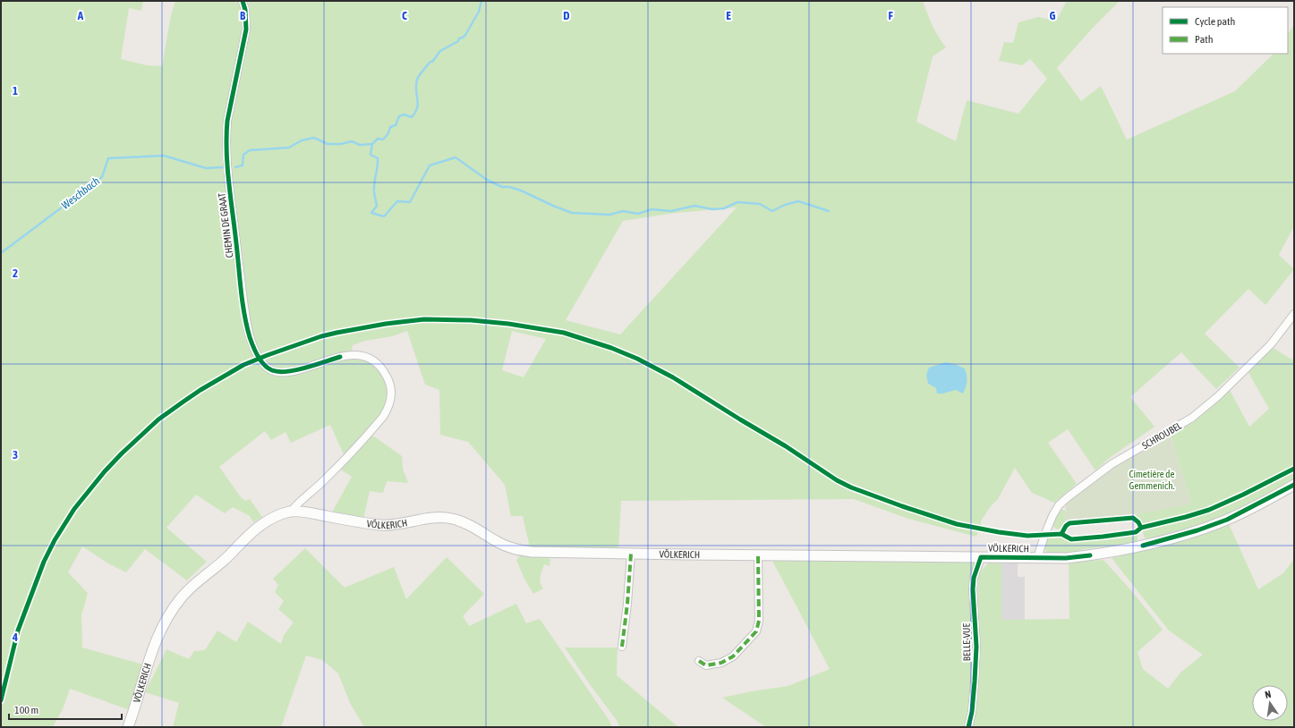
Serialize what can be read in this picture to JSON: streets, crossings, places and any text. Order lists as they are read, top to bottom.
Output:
{
  "streets": {
    "main road": ["VÖLKERICH"],
    "street": ["CHEMIN DE GRAAT", "SCHROUBEL", "BELLE-VUE"]
  },
  "crossings": [
    ["CHEMIN DE GRAAT", "VÖLKERICH"],
    ["SCHROUBEL", "VÖLKERICH"],
    ["VÖLKERICH", "BELLE-VUE"]
  ],
  "water": ["Weschbach"],
  "parks": ["Cimetière de Gemmenich."],
  "legend": ["Cycle path", "Path"],
  "scale_bar": "100 m",
  "north": "top",
  "grid": {
    "columns": [
      "A",
      "B",
      "C",
      "D",
      "E",
      "F",
      "G"
    ],
    "rows": [
      "1",
      "2",
      "3",
      "4"
    ]
  }
}
